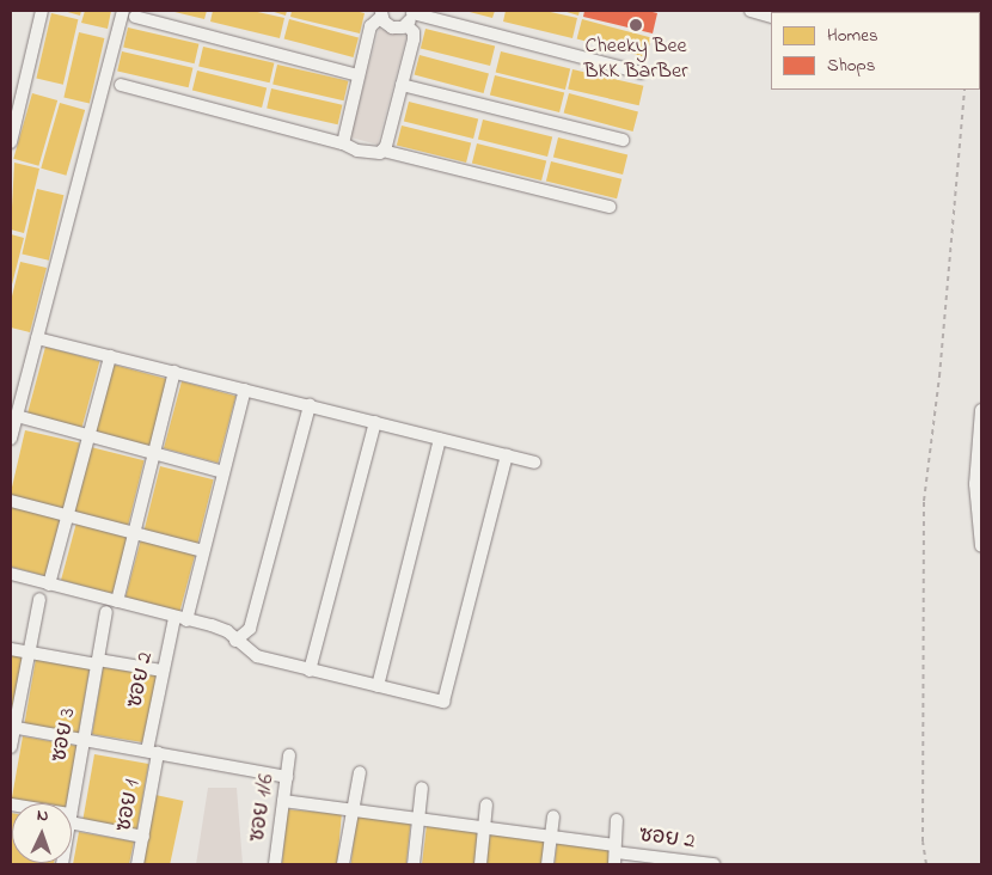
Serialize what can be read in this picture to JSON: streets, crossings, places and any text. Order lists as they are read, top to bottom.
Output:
{
  "streets": {
    "street": [
      "ซอย 2",
      "ซอย 3",
      "ซอย 1",
      "ซอย 1/6"
    ]
  },
  "crossings": [
    ["ซอย 2", "ซอย 1"],
    ["ซอย 2", "ซอย 1/6"]
  ],
  "places": ["Cheeky Bee BKK BarBer"],
  "legend": ["Homes", "Shops"],
  "north": "top"
}
